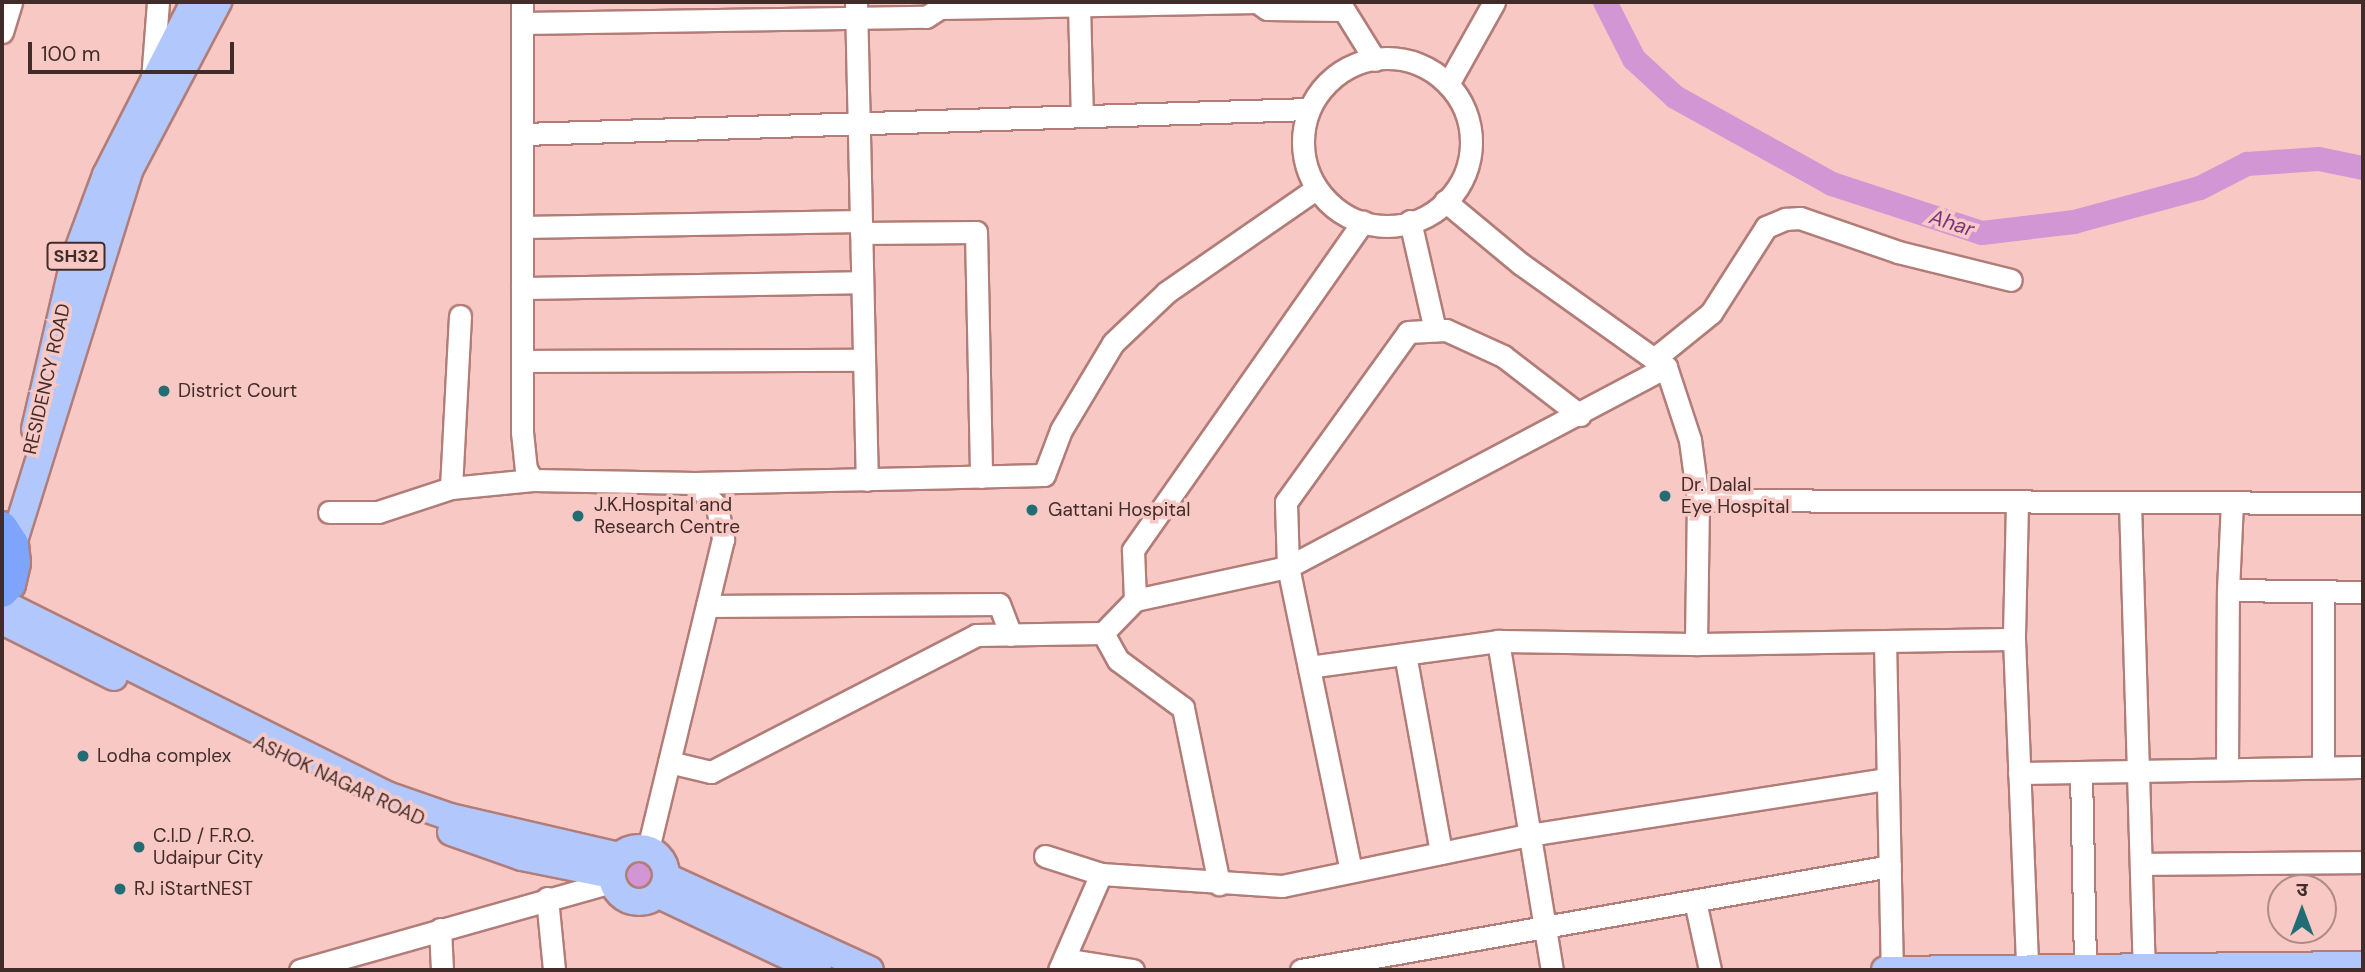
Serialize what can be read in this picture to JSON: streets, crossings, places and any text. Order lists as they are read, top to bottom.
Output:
{
  "streets": {
    "main road": ["SH32", "RESIDENCY ROAD", "ASHOK NAGAR ROAD"]
  },
  "water": ["Ahar"],
  "places": [
    "District Court",
    "Dr. Dalal Eye Hospital",
    "Gattani Hospital",
    "J.K.Hospital and Research Centre",
    "Lodha complex",
    "C.I.D / F.R.O. Udaipur City",
    "RJ iStartNEST"
  ],
  "scale_bar": "100 m",
  "north": "top"
}
